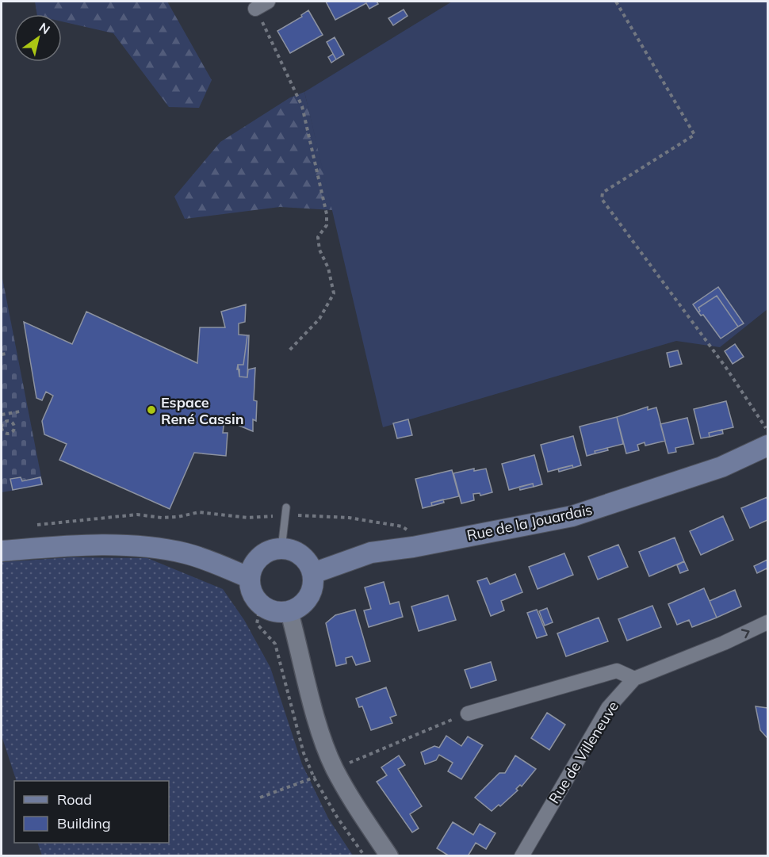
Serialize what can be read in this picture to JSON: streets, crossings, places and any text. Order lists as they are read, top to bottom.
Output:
{
  "streets": {
    "main road": ["Rue de la Jouardais"],
    "street": ["Rue de Villeneuve"]
  },
  "one_way": ["Rue de Villeneuve"],
  "places": ["Espace René Cassin"],
  "legend": ["Road", "Building"],
  "north": "top right"
}
